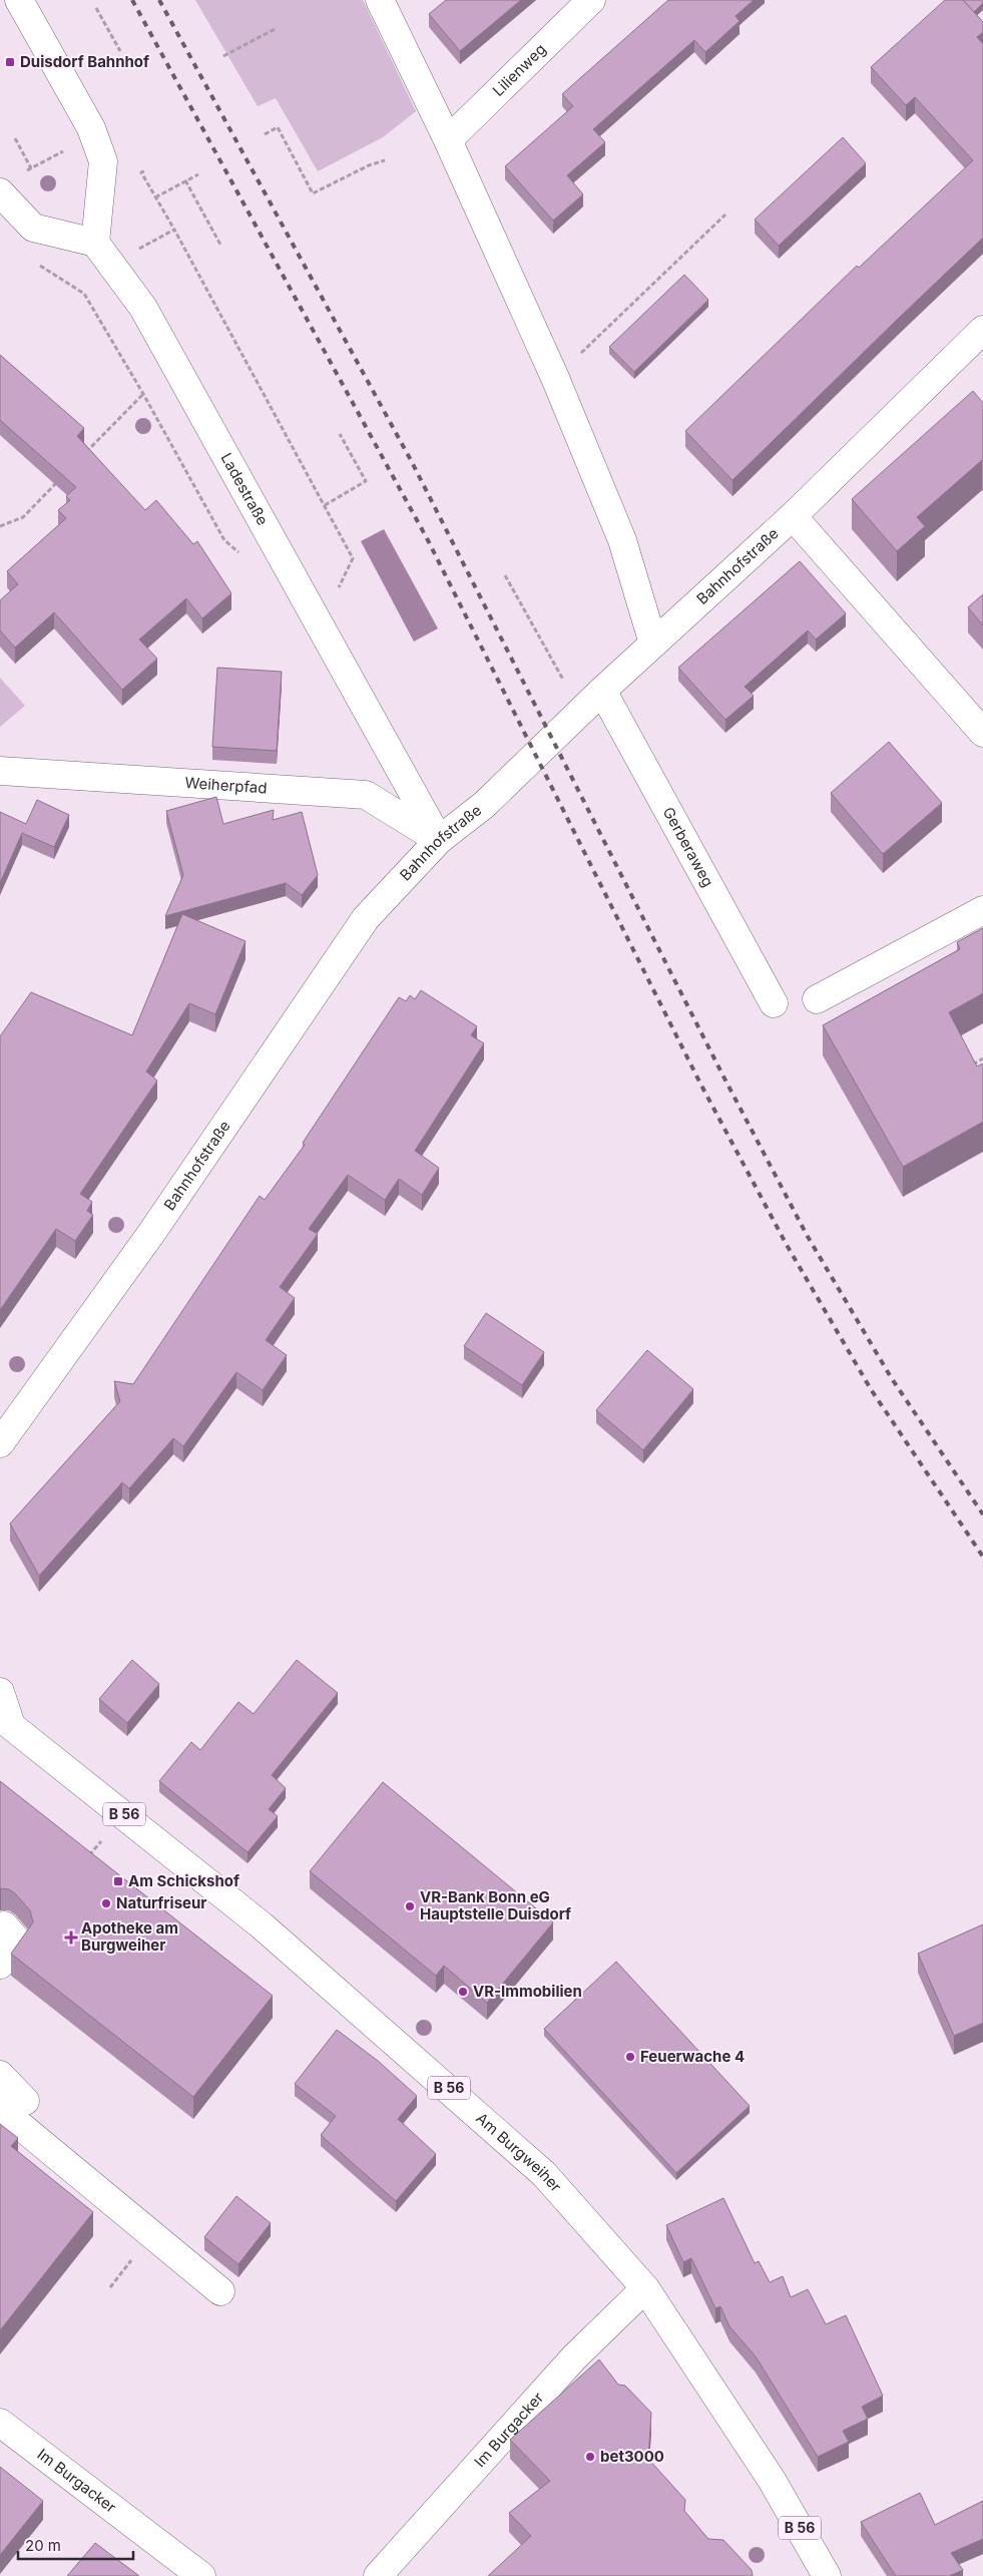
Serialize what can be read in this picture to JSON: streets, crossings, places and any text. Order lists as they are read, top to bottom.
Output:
{
  "streets": {
    "street": [
      "Lilienweg",
      "Ladestraße",
      "Bahnhofstraße",
      "Weiherpfad",
      "Gerberaweg",
      "B 56",
      "Am Burgweiher",
      "Im Burgacker"
    ]
  },
  "crossings": [
    ["Ladestraße", "Bahnhofstraße"],
    ["Ladestraße", "Weiherpfad"],
    ["Bahnhofstraße", "Weiherpfad"],
    ["Bahnhofstraße", "Gerberaweg"],
    ["Am Burgweiher", "Im Burgacker"]
  ],
  "places": {
    "transit": ["Duisdorf Bahnhof", "Am Schickshof"],
    "other": [
      "Naturfriseur",
      "VR-Bank Bonn eG Hauptstelle Duisdorf",
      "VR-Immobilien",
      "Feuerwache 4",
      "bet3000"
    ],
    "health": ["Apotheke am Burgweiher"]
  },
  "scale_bar": "20 m"
}
